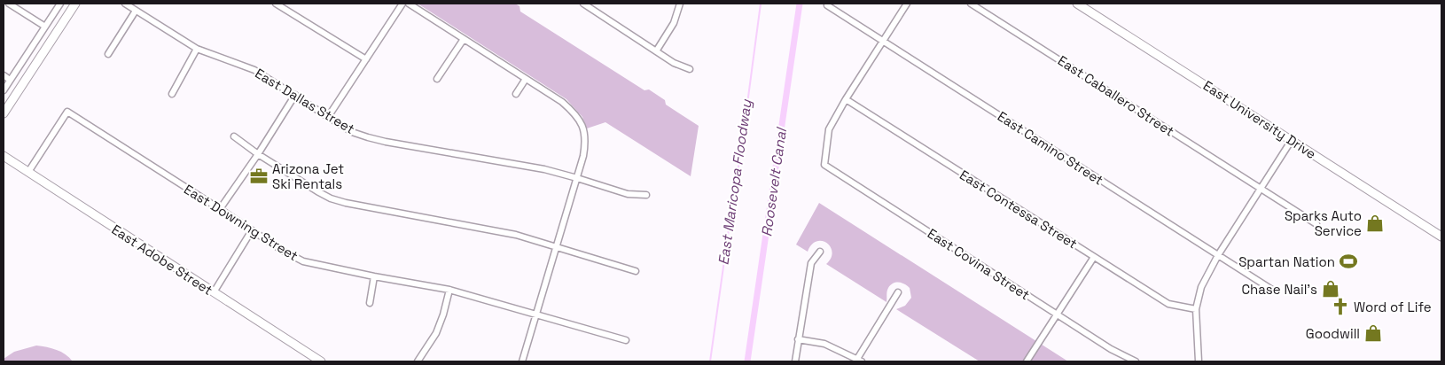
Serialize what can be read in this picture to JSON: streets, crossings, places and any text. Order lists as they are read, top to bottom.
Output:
{
  "streets": {
    "main road": ["East University Drive", "East Adobe Street"],
    "street": [
      "East Caballero Street",
      "East Dallas Street",
      "East Camino Street",
      "East Contessa Street",
      "East Downing Street",
      "East Covina Street"
    ]
  },
  "crossings": [
    ["East Contessa Street", "East Covina Street"],
    ["East Downing Street", "East Adobe Street"]
  ],
  "water": ["East Maricopa Floodway", "Roosevelt Canal"],
  "places": {
    "office": ["Arizona Jet Ski Rentals"],
    "shop": ["Sparks Auto Service", "Chase Nail's", "Goodwill"],
    "sports": ["Spartan Nation"],
    "church": ["Word of Life"]
  }
}
